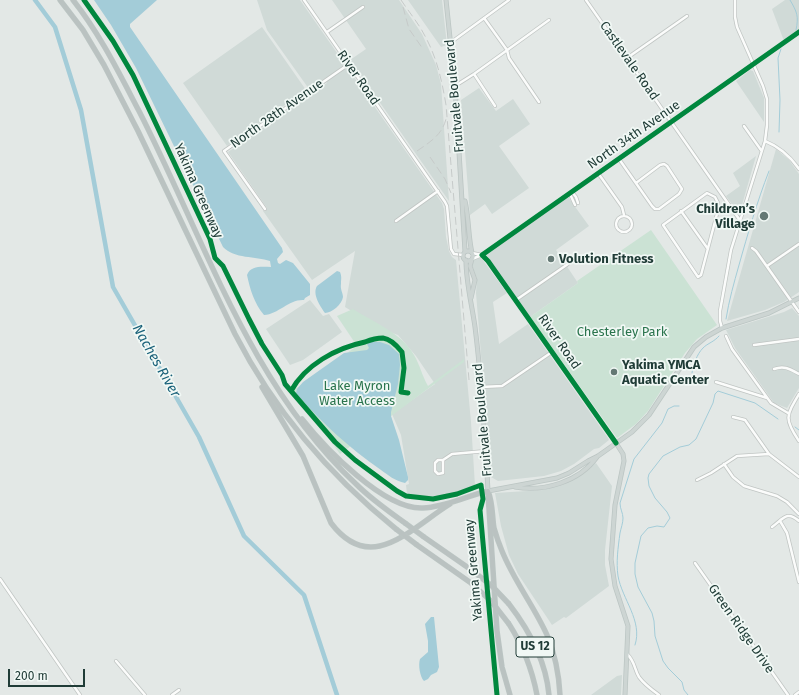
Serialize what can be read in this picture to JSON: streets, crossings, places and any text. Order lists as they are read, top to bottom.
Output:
{
  "streets": {
    "highway": ["US 12"],
    "main road": ["Fruitvale Boulevard"],
    "street": [
      "Castlevale Road",
      "River Road",
      "North 28th Avenue",
      "North 34th Avenue",
      "Green Ridge Drive"
    ],
    "cycle path": ["Yakima Greenway"]
  },
  "crossings": [
    ["Castlevale Road", "North 34th Avenue"],
    ["River Road", "Fruitvale Boulevard"],
    ["River Road", "North 28th Avenue"],
    ["River Road", "North 34th Avenue"]
  ],
  "water": ["Naches River"],
  "parks": ["Chesterley Park", "Lake Myron Water Access"],
  "places": ["Children’s Village", "Volution Fitness", "Yakima YMCA Aquatic Center"],
  "scale_bar": "200 m"
}
